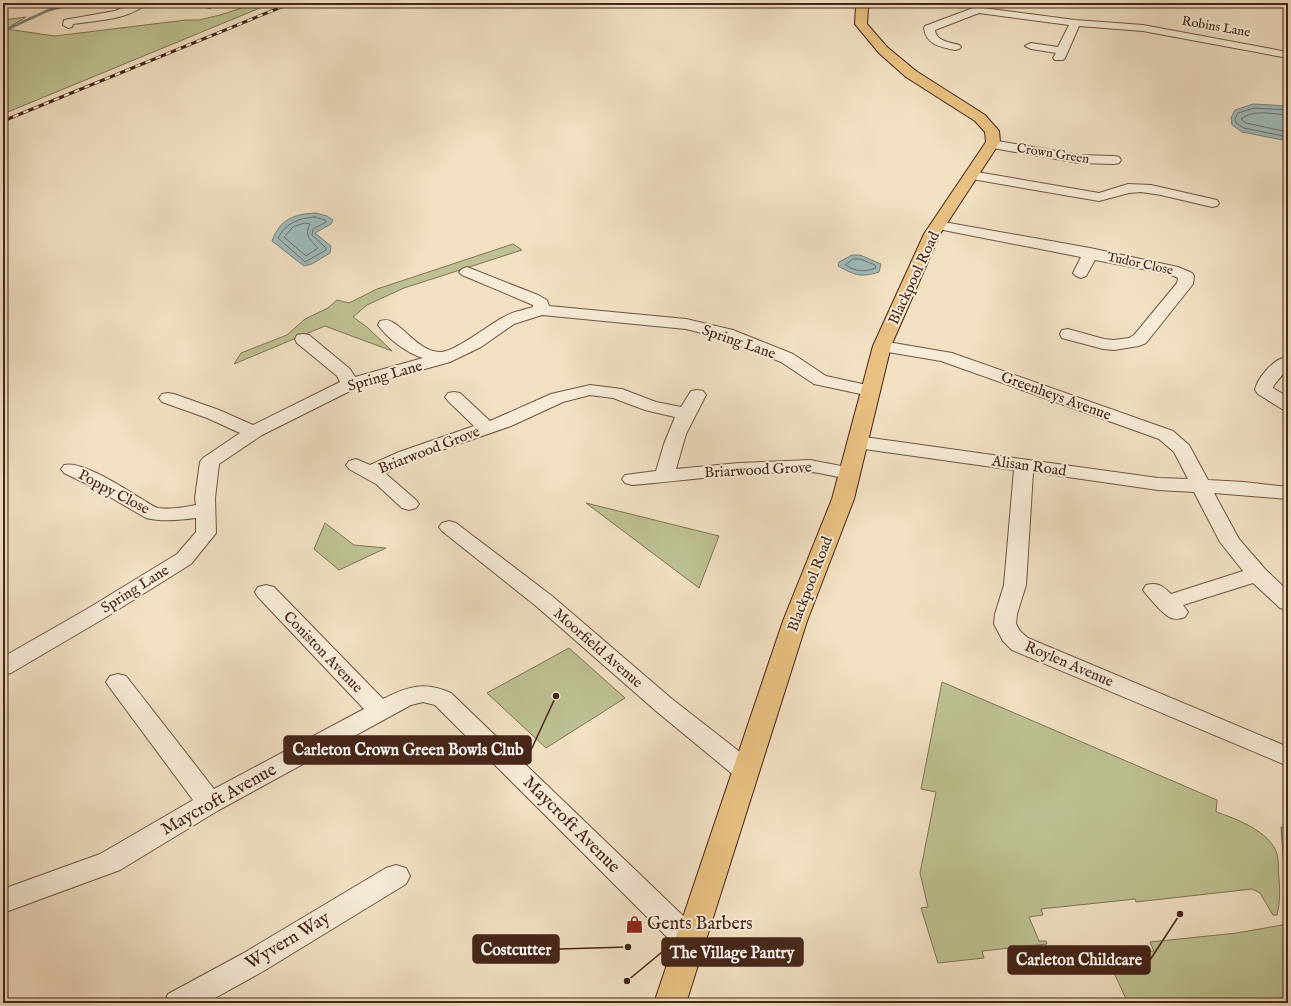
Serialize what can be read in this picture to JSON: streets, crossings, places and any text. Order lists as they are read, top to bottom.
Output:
{
  "streets": {
    "main road": ["Blackpool Road"],
    "street": [
      "Robins Lane",
      "Crown Green",
      "Tudor Close",
      "Spring Lane",
      "Greenheys Avenue",
      "Briarwood Grove",
      "Alisan Road",
      "Poppy Close",
      "Moorfield Avenue",
      "Coniston Avenue",
      "Roylen Avenue",
      "Maycroft Avenue",
      "Wyvern Way"
    ]
  },
  "crossings": [
    ["Crown Green", "Blackpool Road"],
    ["Tudor Close", "Blackpool Road"],
    ["Blackpool Road", "Spring Lane"],
    ["Blackpool Road", "Greenheys Avenue"],
    ["Blackpool Road", "Briarwood Grove"],
    ["Blackpool Road", "Alisan Road"],
    ["Blackpool Road", "Moorfield Avenue"],
    ["Blackpool Road", "Maycroft Avenue"],
    ["Spring Lane", "Poppy Close"],
    ["Greenheys Avenue", "Alisan Road"],
    ["Alisan Road", "Roylen Avenue"],
    ["Coniston Avenue", "Maycroft Avenue"]
  ],
  "places": {
    "other": [
      "Carleton Crown Green Bowls Club",
      "Carleton Childcare",
      "Costcutter",
      "The Village Pantry"
    ],
    "shop": ["Gents Barbers"]
  }
}
